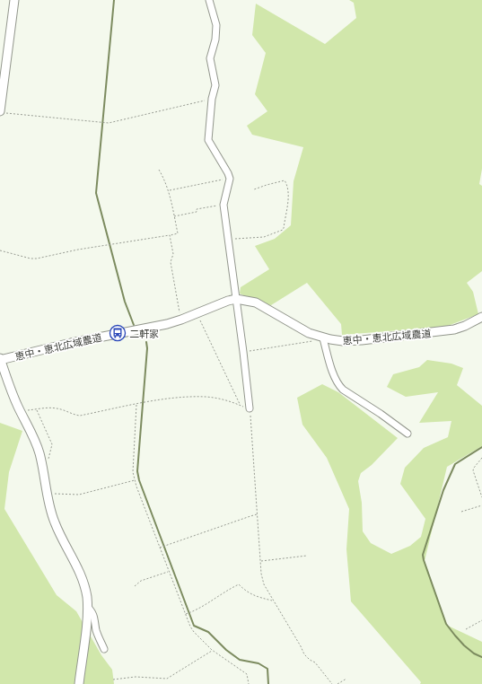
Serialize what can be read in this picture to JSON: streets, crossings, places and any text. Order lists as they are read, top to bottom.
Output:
{
  "streets": {
    "street": ["恵中・恵北広域農道"]
  },
  "places": {
    "bus stop": ["二軒家"]
  }
}
